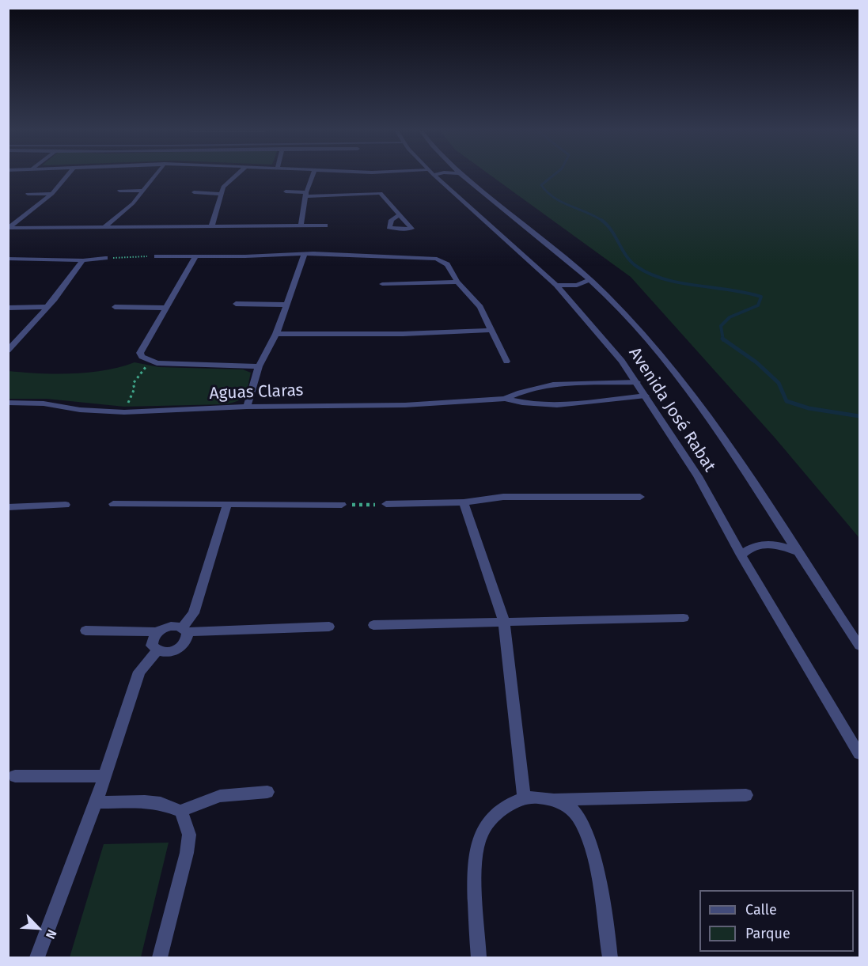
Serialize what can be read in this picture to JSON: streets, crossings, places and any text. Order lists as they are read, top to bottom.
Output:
{
  "streets": {
    "street": ["Aguas Claras", "Avenida José Rabat"]
  },
  "crossings": [
    ["Aguas Claras", "Avenida José Rabat"]
  ],
  "legend": ["Calle", "Parque"],
  "north": "bottom right"
}
